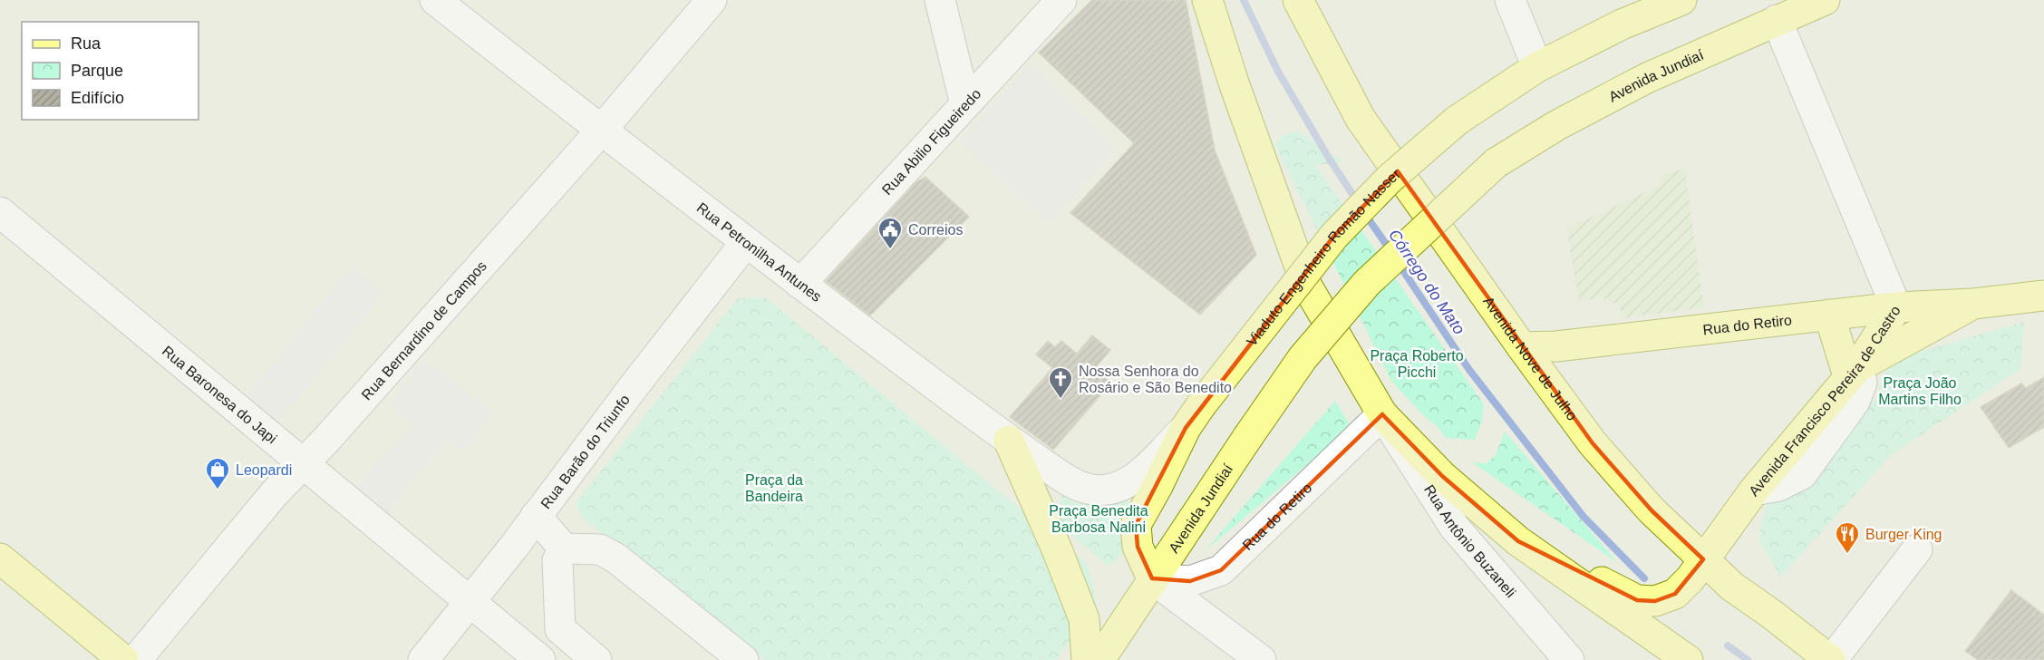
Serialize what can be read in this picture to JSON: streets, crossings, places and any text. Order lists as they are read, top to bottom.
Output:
{
  "streets": {
    "main road": [
      "Avenida Jundiaí",
      "Viaduto Engenheiro Romão Nasser",
      "Rua do Retiro",
      "Avenida Nove de Julho",
      "Avenida Francisco Pereira de Castro"
    ],
    "street": [
      "Rua Abilio Figueiredo",
      "Rua Petronilha Antunes",
      "Rua Bernardino de Campos",
      "Rua Baronesa do Japi",
      "Rua Barão do Triunfo",
      "Rua Antônio Buzaneli"
    ]
  },
  "crossings": [
    ["Avenida Jundiaí", "Viaduto Engenheiro Romão Nasser"],
    ["Avenida Jundiaí", "Rua do Retiro"],
    ["Avenida Jundiaí", "Avenida Francisco Pereira de Castro"],
    ["Rua Abilio Figueiredo", "Rua Petronilha Antunes"],
    ["Rua Petronilha Antunes", "Viaduto Engenheiro Romão Nasser"],
    ["Rua Petronilha Antunes", "Rua Bernardino de Campos"],
    ["Rua Petronilha Antunes", "Rua Barão do Triunfo"],
    ["Viaduto Engenheiro Romão Nasser", "Rua do Retiro"],
    ["Rua do Retiro", "Avenida Nove de Julho"],
    ["Rua do Retiro", "Avenida Francisco Pereira de Castro"],
    ["Rua do Retiro", "Rua Antônio Buzaneli"],
    ["Rua Bernardino de Campos", "Rua Baronesa do Japi"],
    ["Avenida Nove de Julho", "Avenida Francisco Pereira de Castro"],
    ["Rua Baronesa do Japi", "Rua Barão do Triunfo"]
  ],
  "water": ["Córrego do Mato"],
  "parks": [
    "Praça Roberto Picchi",
    "Praça João Martins Filho",
    "Praça da Bandeira",
    "Praça Benedita Barbosa Nalini"
  ],
  "places": {
    "public building": ["Correios"],
    "church": ["Nossa Senhora do Rosário e São Benedito"],
    "shop": ["Leopardi"],
    "restaurant": ["Burger King"]
  },
  "legend": ["Rua", "Parque", "Edifício"]
}
